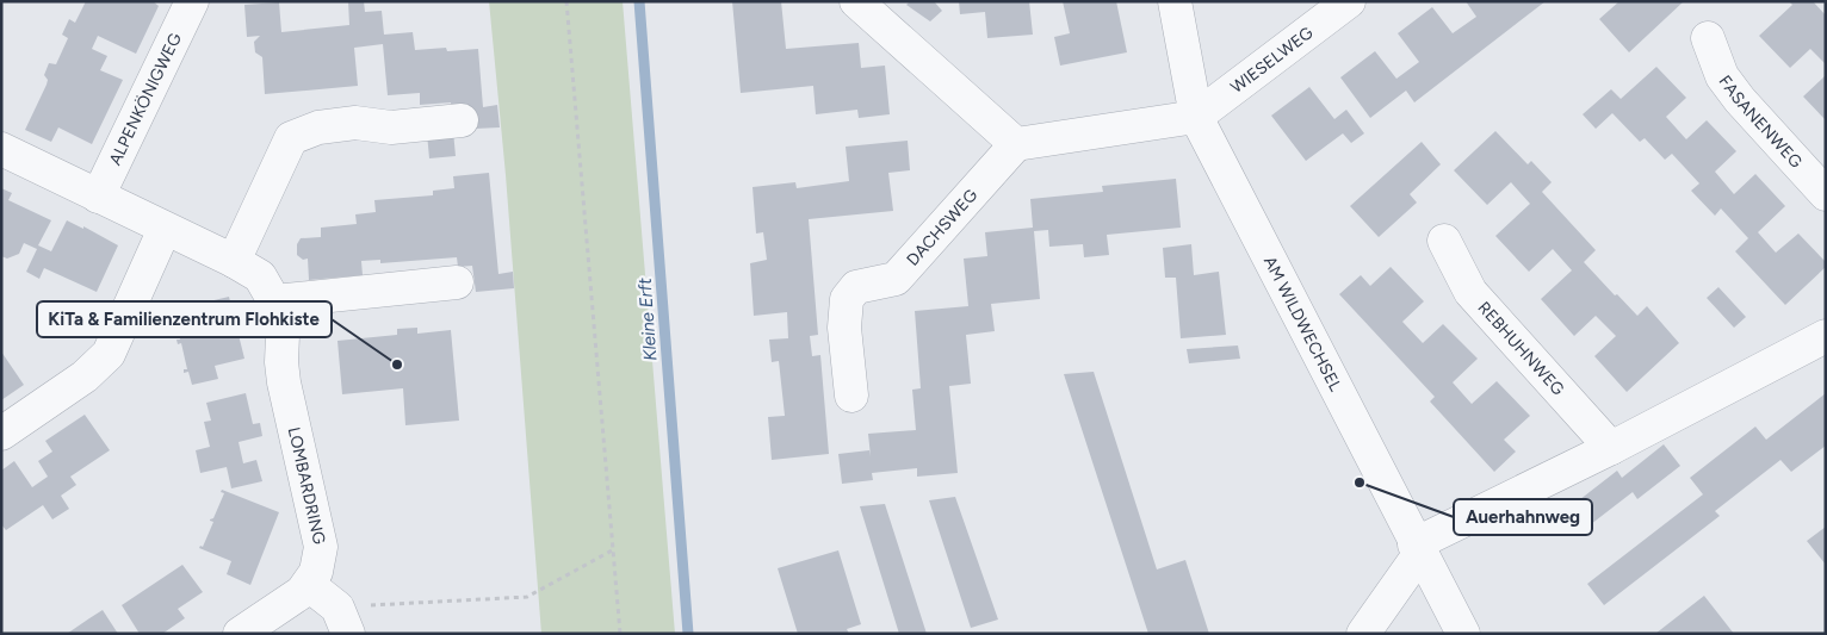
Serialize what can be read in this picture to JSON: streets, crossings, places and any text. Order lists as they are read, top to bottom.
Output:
{
  "streets": {
    "street": [
      "WIESELWEG",
      "ALPENKÖNIGWEG",
      "FASANENWEG",
      "DACHSWEG",
      "AM WILDWECHSEL",
      "REBHUHNWEG",
      "LOMBARDRING"
    ]
  },
  "crossings": [
    ["WIESELWEG", "AM WILDWECHSEL"],
    ["ALPENKÖNIGWEG", "LOMBARDRING"]
  ],
  "water": ["Kleine Erft"],
  "places": ["KiTa & Familienzentrum Flohkiste", "Auerhahnweg"]
}
